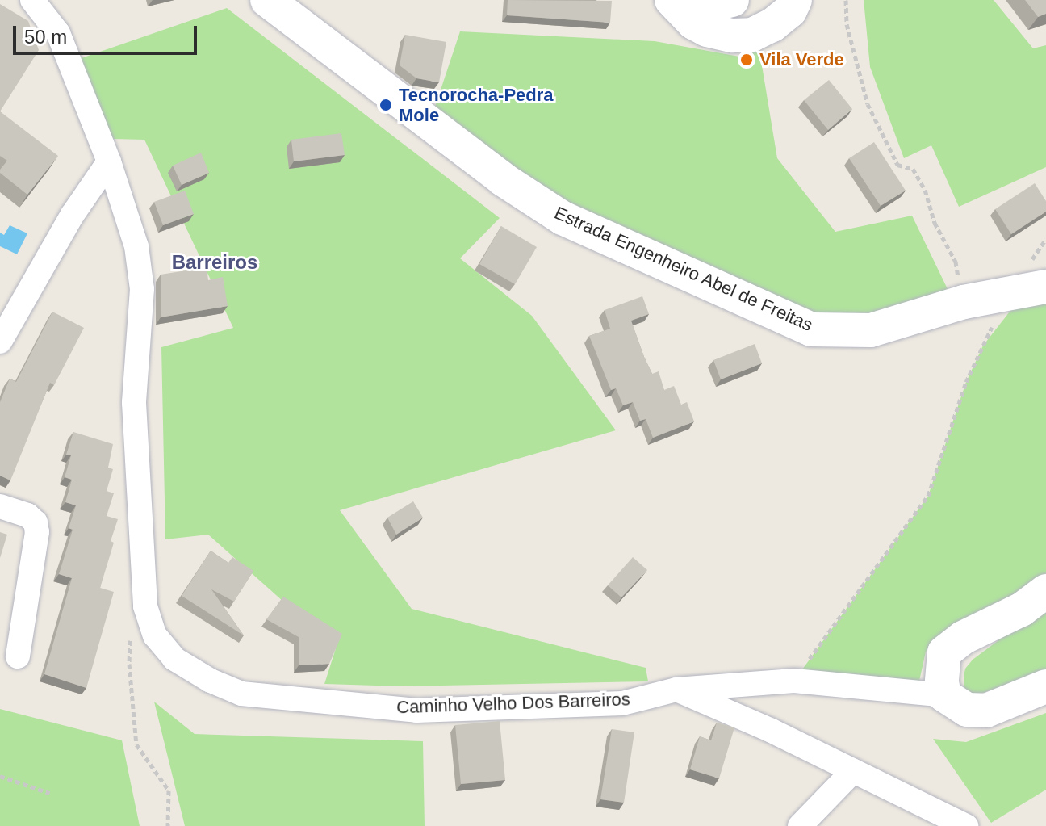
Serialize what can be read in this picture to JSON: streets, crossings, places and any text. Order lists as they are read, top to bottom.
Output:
{
  "streets": {
    "main road": ["Estrada Engenheiro Abel de Freitas"],
    "street": ["Caminho Velho Dos Barreiros"]
  },
  "districts": ["Barreiros"],
  "places": ["Vila Verde", "Tecnorocha-Pedra Mole"],
  "scale_bar": "50 m"
}
